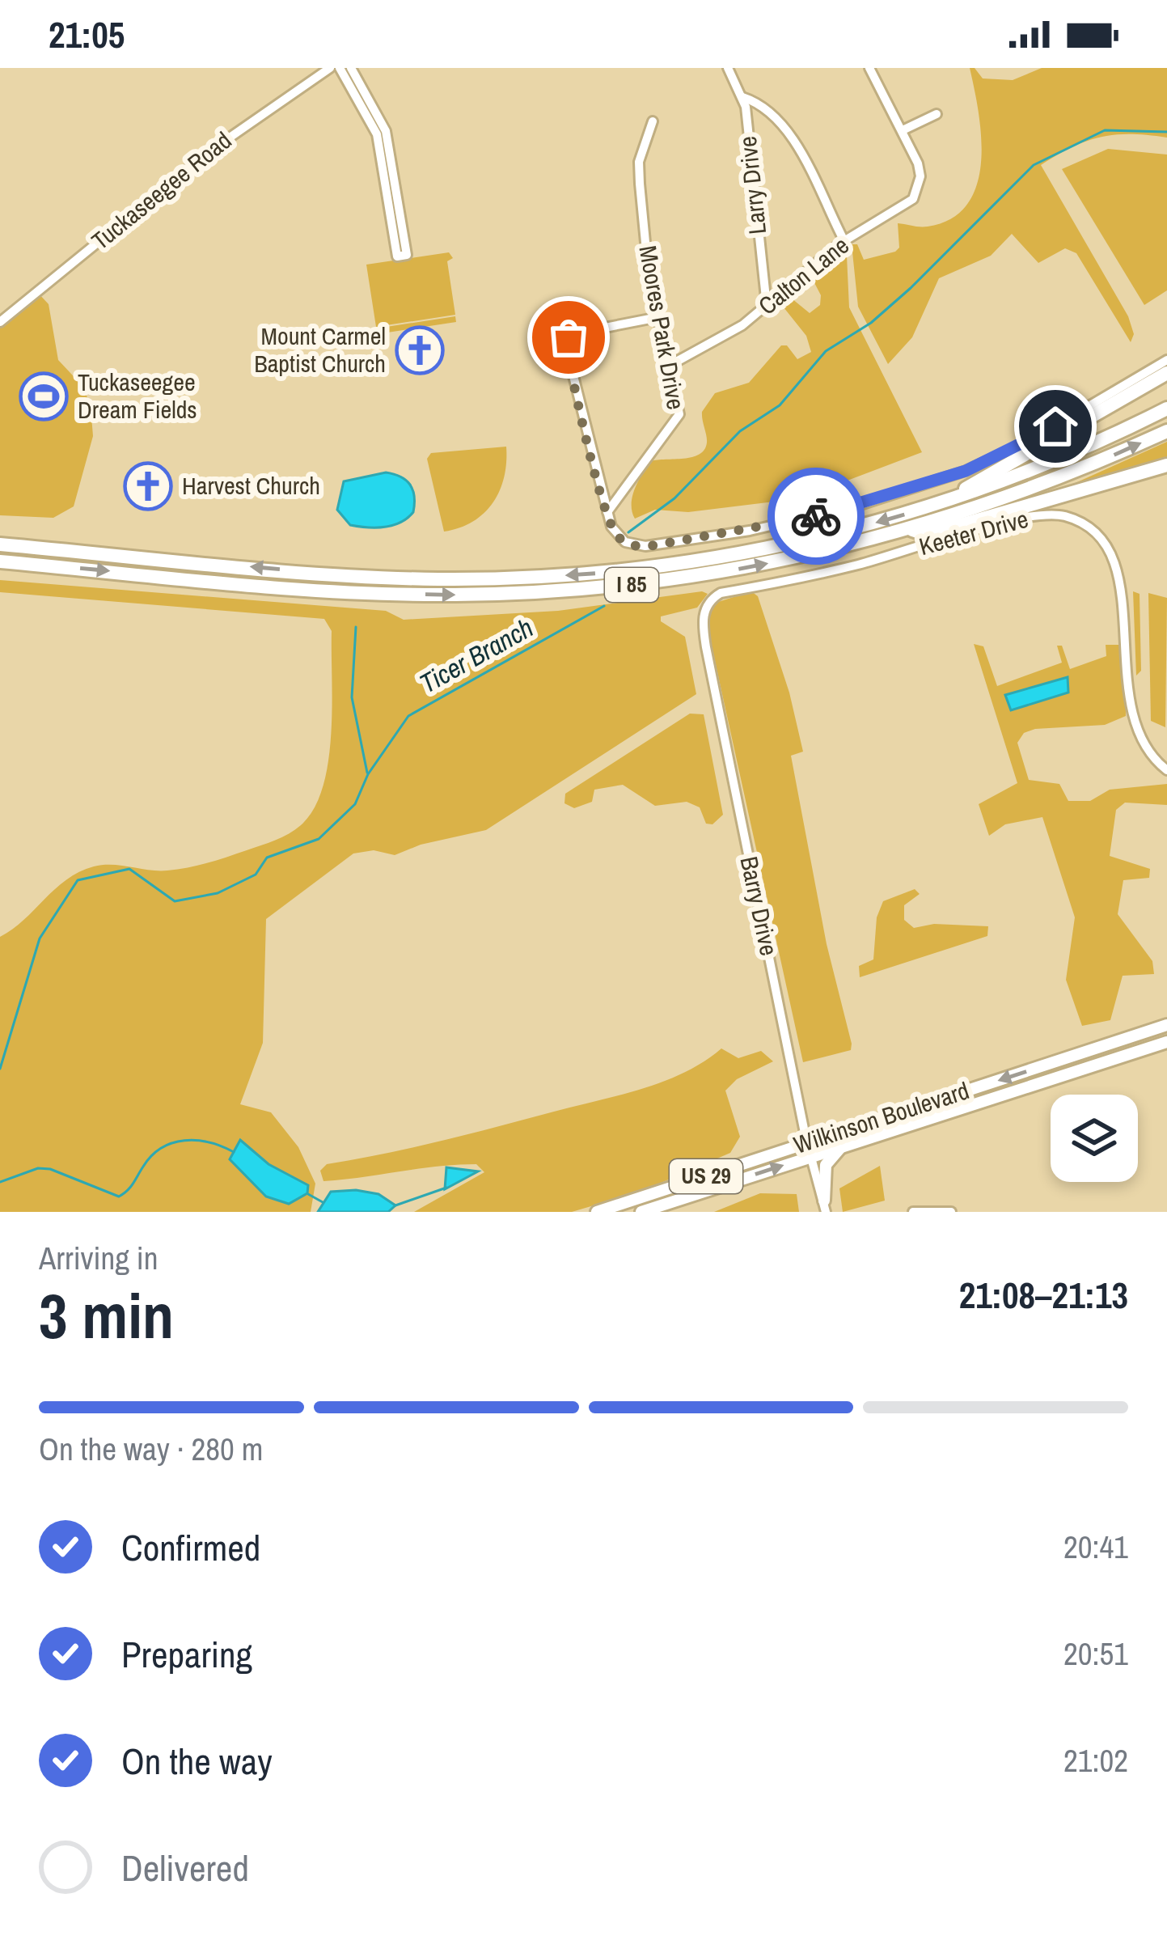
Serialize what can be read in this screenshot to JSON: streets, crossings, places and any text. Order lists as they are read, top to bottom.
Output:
{
  "streets": {
    "highway": ["I 85"],
    "main road": ["Wilkinson Boulevard", "US 29"],
    "street": [
      "Larry Drive",
      "Tuckaseegee Road",
      "Calton Lane",
      "Moores Park Drive",
      "Keeter Drive",
      "Barry Drive"
    ]
  },
  "crossings": [
    ["Larry Drive", "Calton Lane"],
    ["Calton Lane", "Moores Park Drive"],
    ["Keeter Drive", "Barry Drive"],
    ["Barry Drive", "Wilkinson Boulevard"]
  ],
  "water": ["Ticer Branch"],
  "places": {
    "church": ["Mount Carmel Baptist Church", "Harvest Church"],
    "sports": ["Tuckaseegee Dream Fields"]
  },
  "page": {
    "status": "21:05",
    "heading": ["3 min", "Arriving in", "21:08–21:13"],
    "bar": "On the way · 280 m",
    "list": [
      ["Confirmed", "20:41"],
      ["Preparing", "20:51"],
      ["On the way", "21:02"],
      "Delivered"
    ]
  }
}
